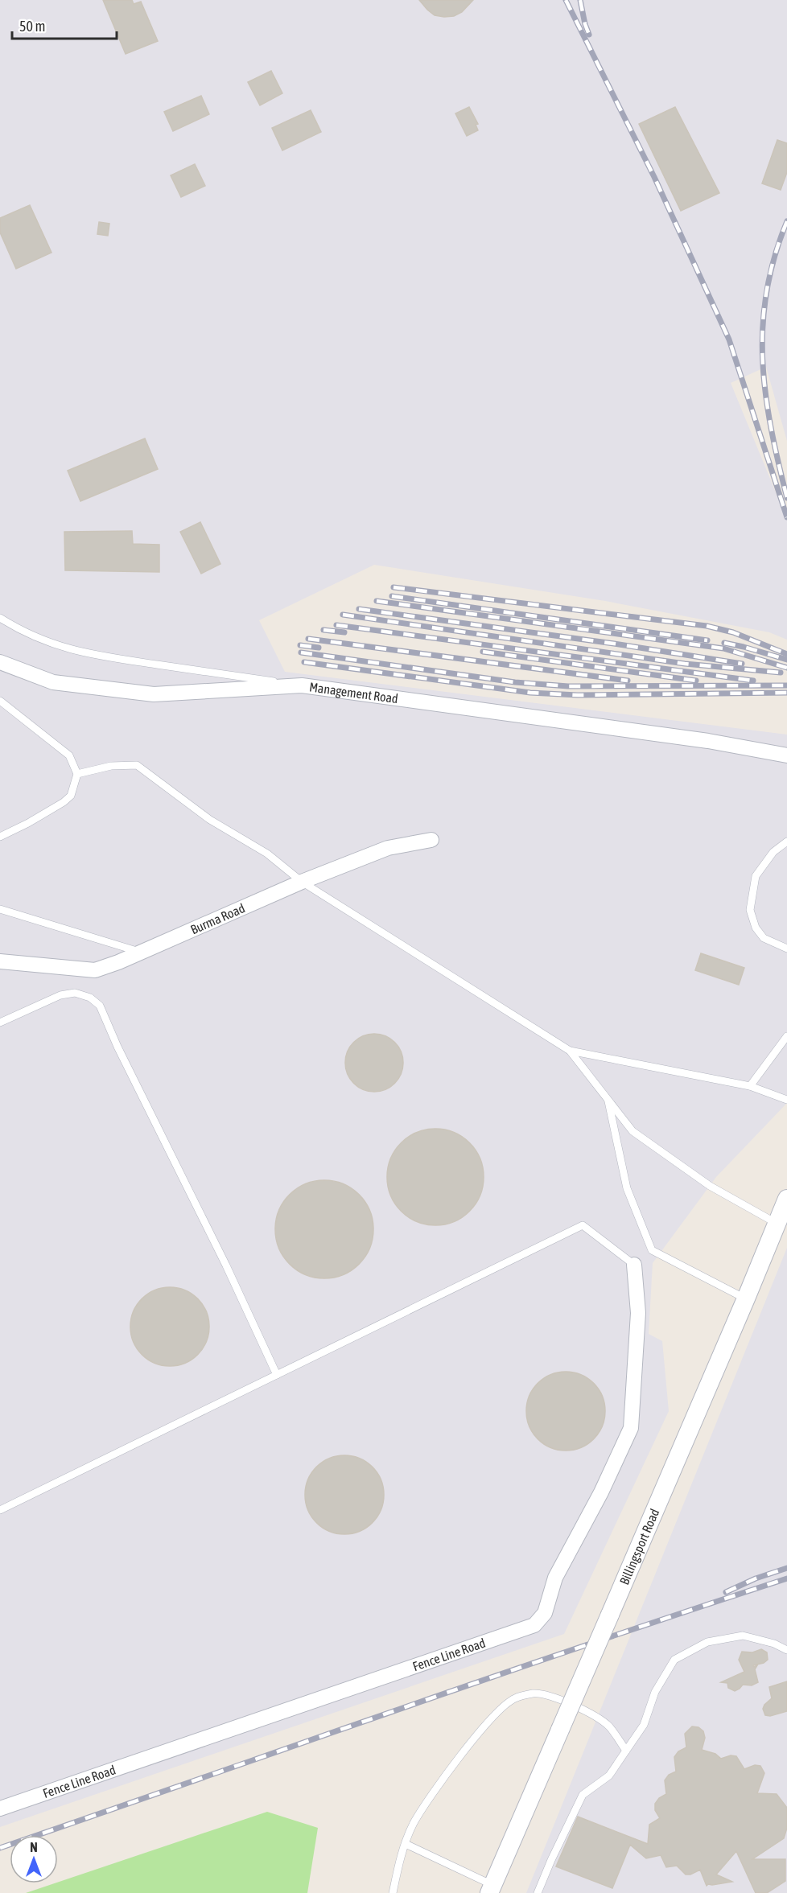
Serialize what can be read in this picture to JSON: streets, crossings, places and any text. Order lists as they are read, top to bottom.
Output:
{
  "streets": {
    "street": [
      "Management Road",
      "Burma Road",
      "Billingsport Road",
      "Fence Line Road"
    ]
  },
  "scale_bar": "50 m",
  "north": "top"
}
